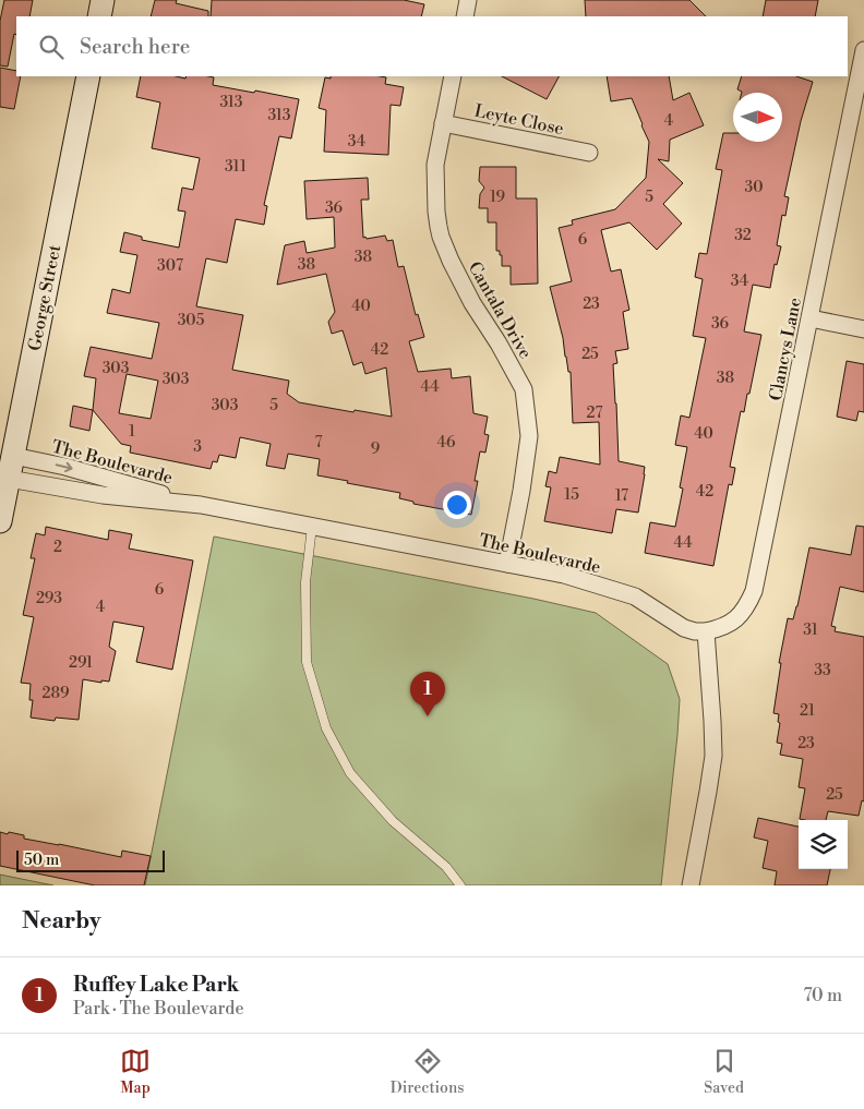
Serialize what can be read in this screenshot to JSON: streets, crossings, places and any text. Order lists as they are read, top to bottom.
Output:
{
  "streets": {
    "main road": ["George Street"],
    "street": [
      "Leyte Close",
      "Cantala Drive",
      "Clancys Lane",
      "The Boulevarde"
    ]
  },
  "crossings": [
    ["Leyte Close", "Cantala Drive"],
    ["George Street", "The Boulevarde"],
    ["Cantala Drive", "The Boulevarde"],
    ["Clancys Lane", "The Boulevarde"]
  ],
  "house_numbers": [
    "313",
    "313",
    "4",
    "34",
    "311",
    "30",
    "19",
    "5",
    "36",
    "32",
    "6",
    "38",
    "38",
    "307",
    "34",
    "23",
    "40",
    "305",
    "36",
    "42",
    "25",
    "303",
    "38",
    "303",
    "44",
    "303",
    "5",
    "27",
    "1",
    "40",
    "7",
    "46",
    "3",
    "9",
    "42",
    "15",
    "17",
    "44",
    "2",
    "6",
    "293",
    "4",
    "31",
    "291",
    "33",
    "289",
    "21",
    "23",
    "25"
  ],
  "scale_bar": "50 m",
  "north": "right",
  "page": {
    "search": "Search here",
    "pins": "1",
    "scale": "50 m",
    "heading": "Nearby",
    "list": [
      {
        "mark": "1",
        "name": "Ruffey Lake Park",
        "note": "Park · The Boulevarde",
        "value": "70 m"
      }
    ],
    "nav": ["Map", "Directions", "Saved"]
  }
}
